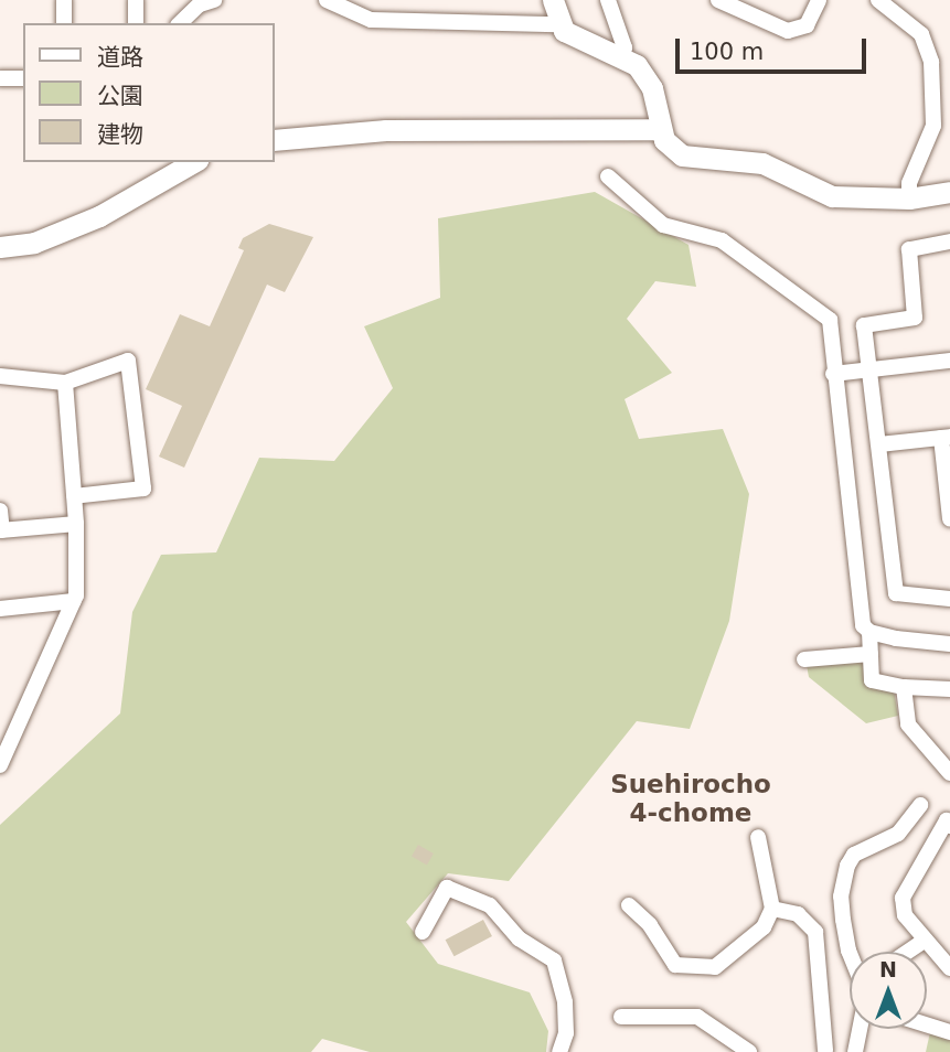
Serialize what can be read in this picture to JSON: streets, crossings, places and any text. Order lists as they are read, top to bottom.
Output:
{
  "districts": ["Suehirocho 4-chome"],
  "legend": ["道路", "公園", "建物"],
  "scale_bar": "100 m",
  "north": "top"
}
